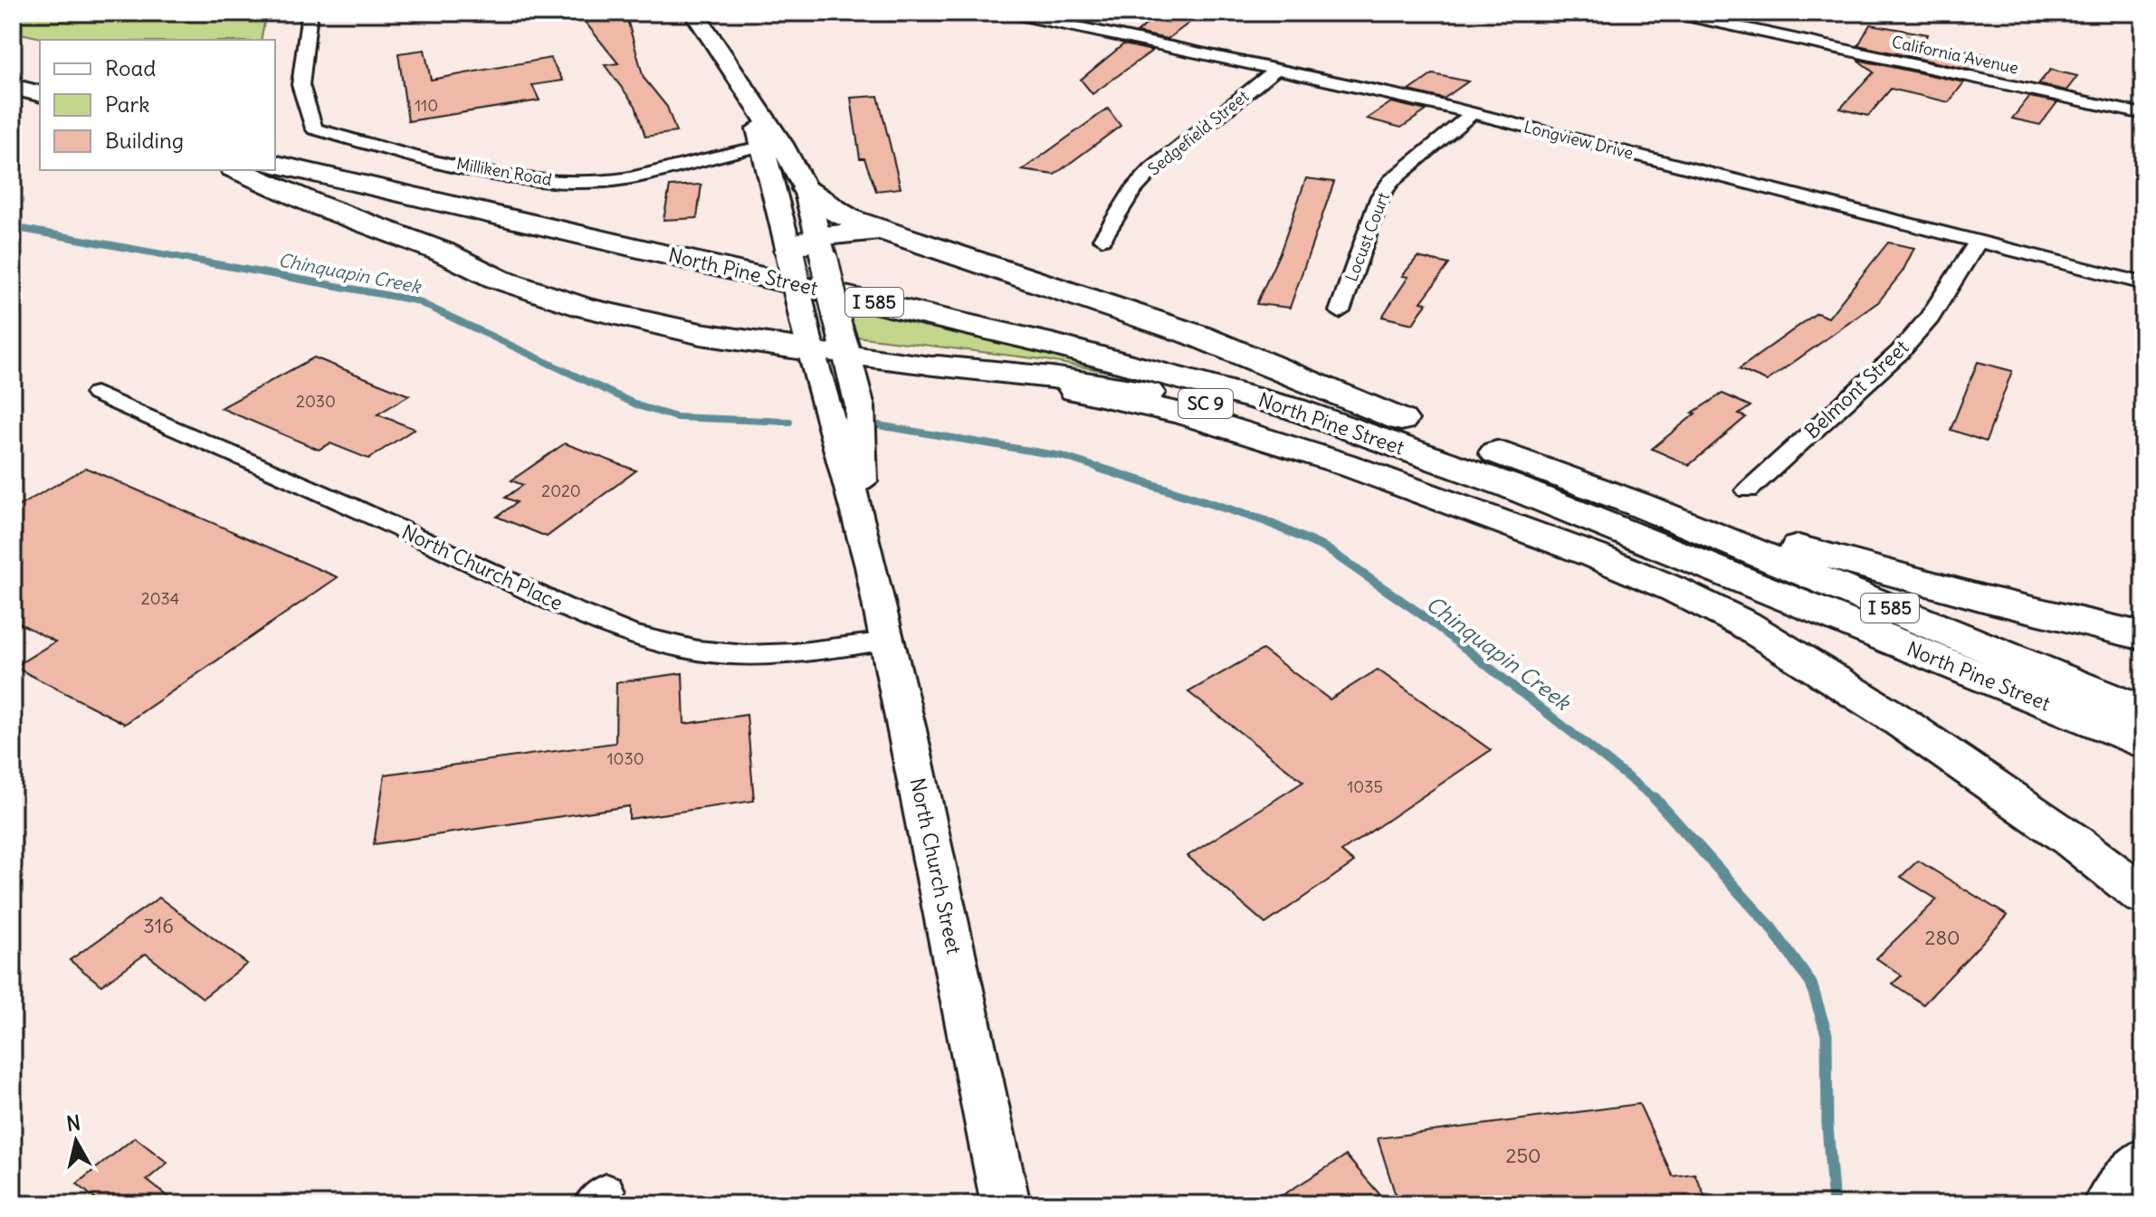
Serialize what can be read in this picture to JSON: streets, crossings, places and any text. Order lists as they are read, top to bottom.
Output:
{
  "streets": {
    "highway": ["North Pine Street", "I 585", "SC 9"],
    "main road": ["North Church Street"],
    "street": [
      "California Avenue",
      "Sedgefield Street",
      "Longview Drive",
      "Milliken Road",
      "Locust Court",
      "Belmont Street",
      "North Church Place"
    ]
  },
  "crossings": [
    ["Sedgefield Street", "Longview Drive"],
    ["Longview Drive", "Locust Court"],
    ["Longview Drive", "Belmont Street"],
    ["Milliken Road", "North Church Street"],
    ["North Pine Street", "SC 9"],
    ["SC 9", "North Church Street"],
    ["North Church Place", "North Church Street"]
  ],
  "water": ["Chinquapin Creek"],
  "house_numbers": [
    "110",
    "2030",
    "2020",
    "2034",
    "1030",
    "1035",
    "316",
    "280",
    "250"
  ],
  "legend": ["Road", "Park", "Building"],
  "north": "top"
}
